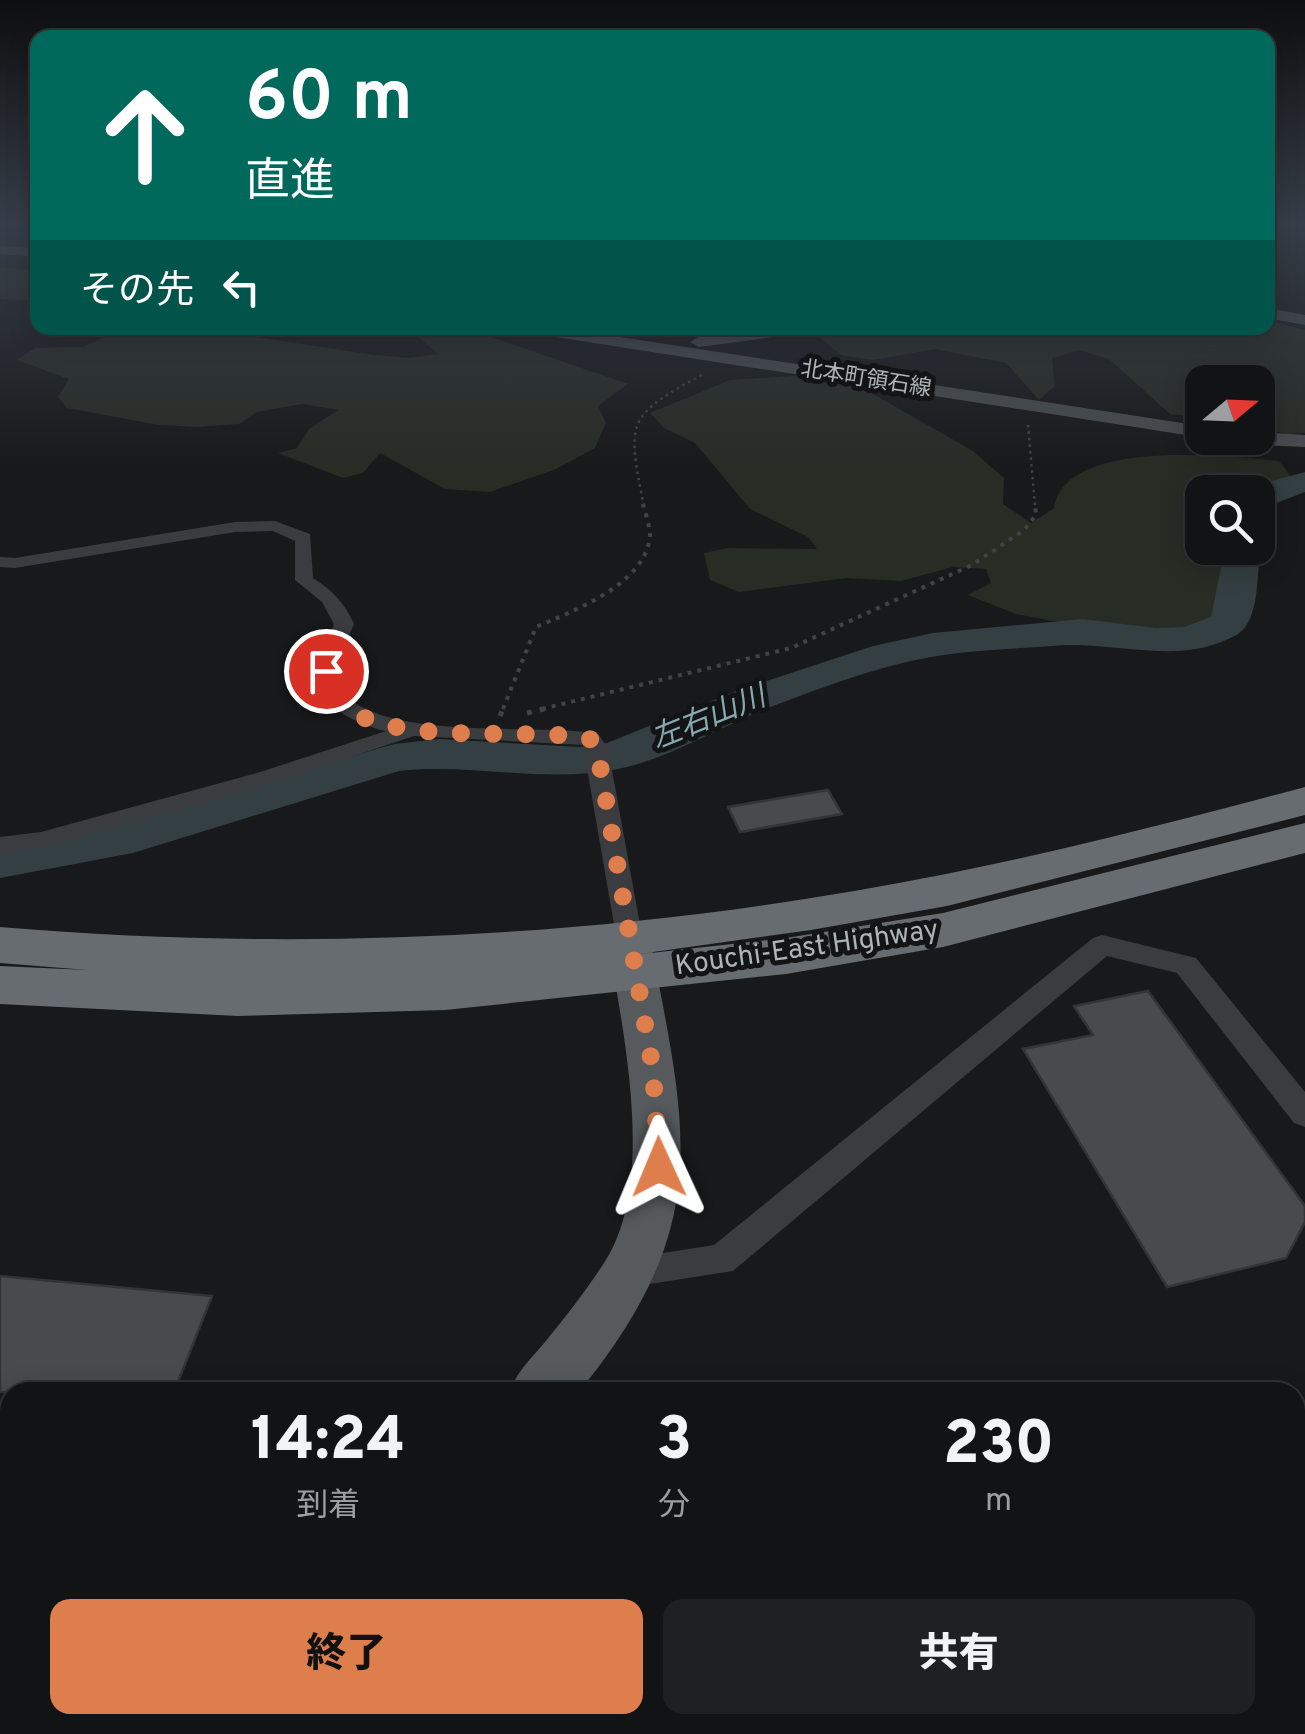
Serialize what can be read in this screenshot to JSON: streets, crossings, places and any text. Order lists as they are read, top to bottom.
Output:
{
  "streets": {
    "highway": ["Kouchi-East Highway"],
    "main road": ["北本町領石線"]
  },
  "water": ["左右山川"],
  "north": "right",
  "page": {
    "turn": ["60 m", "直進"],
    "then": "その先",
    "eta": [
      "14:24",
      "到着",
      "3",
      "分",
      "230",
      "m"
    ],
    "buttons": ["終了", "共有"]
  }
}
